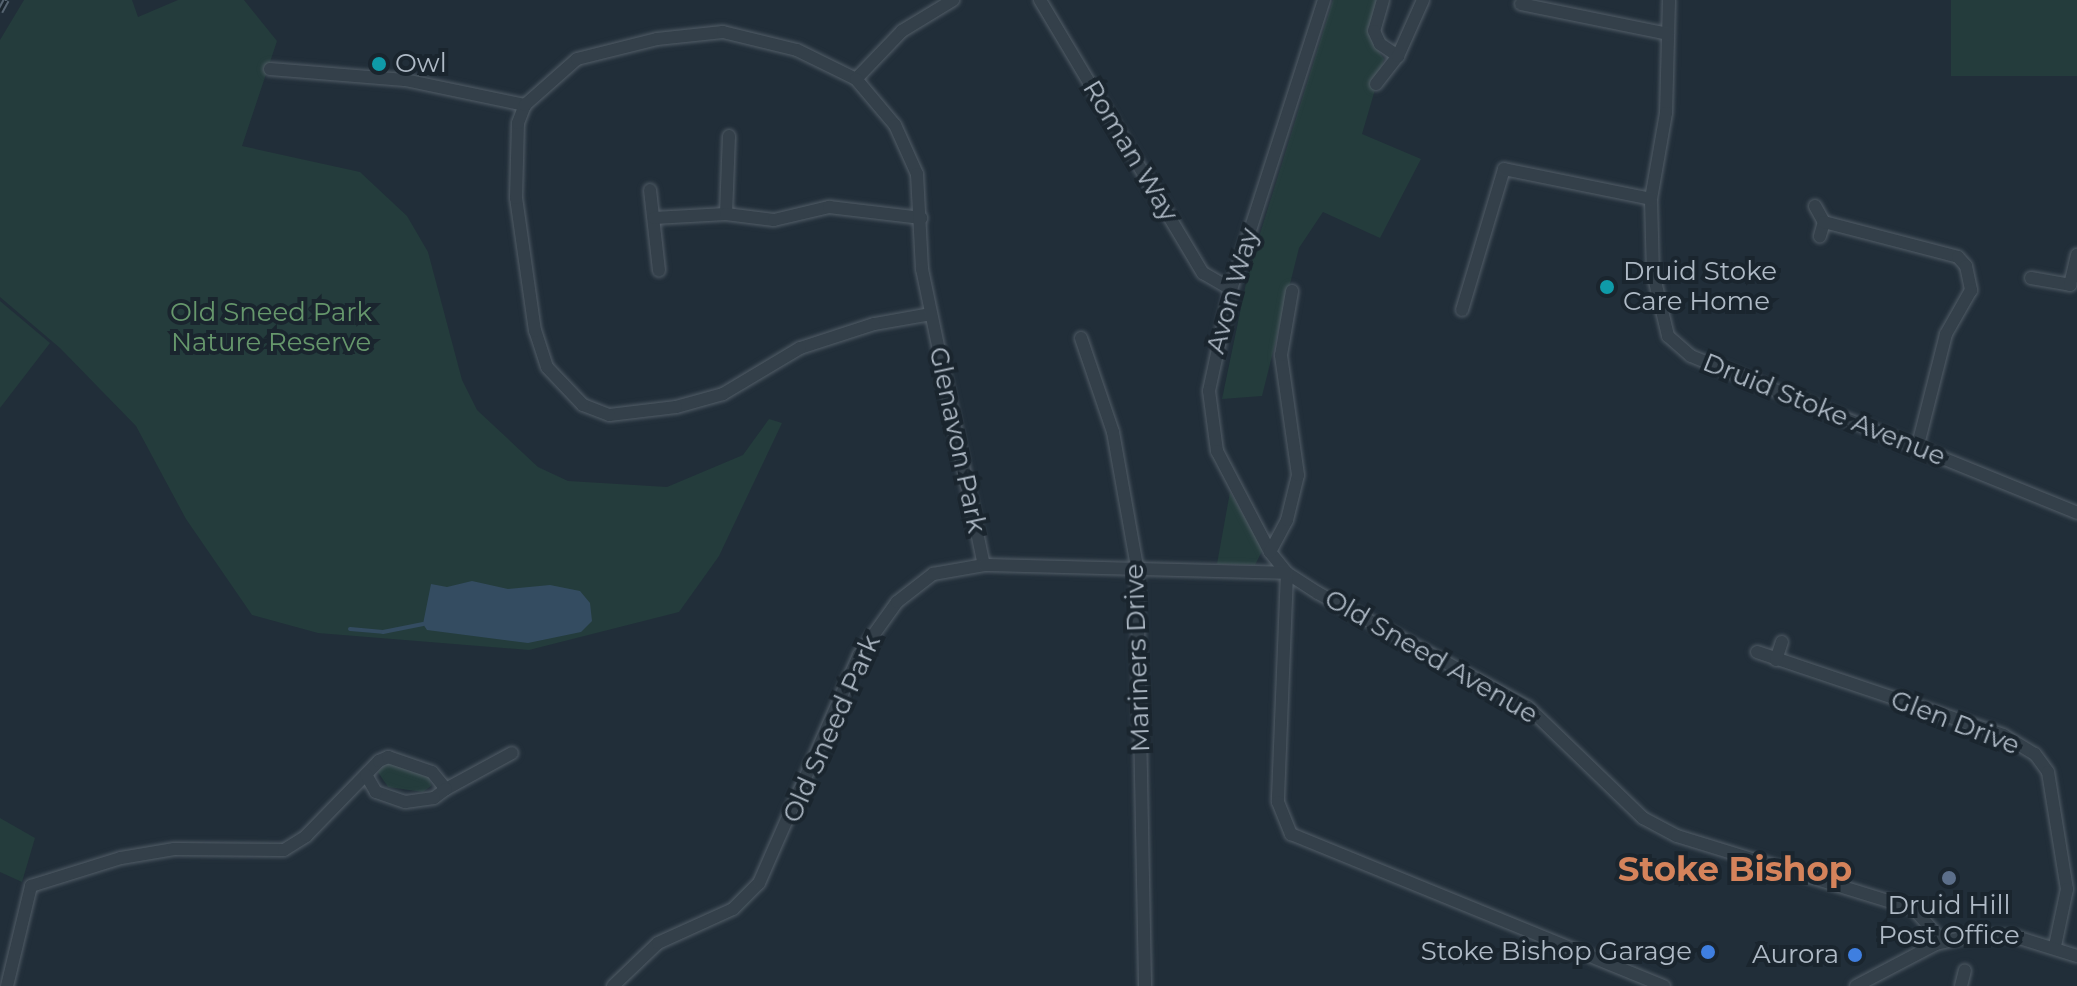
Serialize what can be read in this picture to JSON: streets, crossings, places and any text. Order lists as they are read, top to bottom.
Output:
{
  "streets": {
    "street": [
      "Roman Way",
      "Avon Way",
      "Druid Stoke Avenue",
      "Glenavon Park",
      "Old Sneed Avenue",
      "Mariners Drive",
      "Glen Drive",
      "Old Sneed Park"
    ]
  },
  "crossings": [
    ["Roman Way", "Avon Way"],
    ["Avon Way", "Old Sneed Avenue"],
    ["Avon Way", "Old Sneed Park"],
    ["Glenavon Park", "Old Sneed Park"],
    ["Old Sneed Avenue", "Old Sneed Park"],
    ["Mariners Drive", "Old Sneed Park"]
  ],
  "districts": ["Stoke Bishop"],
  "parks": ["Old Sneed Park Nature Reserve"],
  "places": [
    "Owl",
    "Druid Stoke Care Home",
    "Druid Hill Post Office",
    "Stoke Bishop Garage",
    "Aurora"
  ]
}
